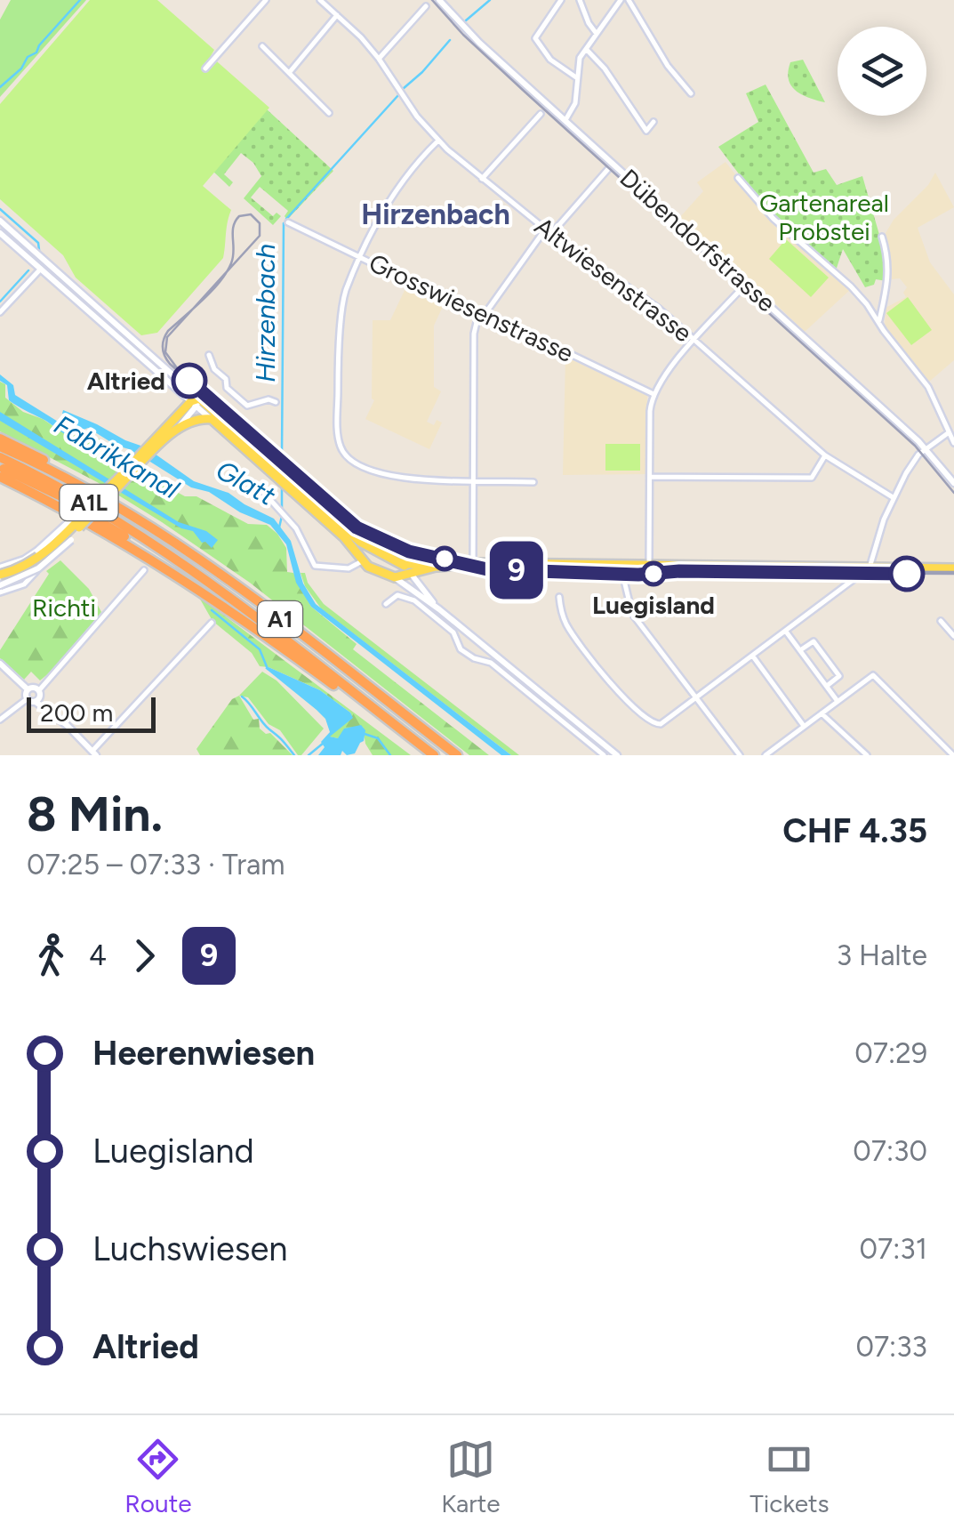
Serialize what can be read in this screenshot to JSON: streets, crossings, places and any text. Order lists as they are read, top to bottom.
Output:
{
  "streets": {
    "highway": ["A1L", "A1"],
    "main road": ["Dübendorfstrasse"],
    "street": ["Altwiesenstrasse", "Grosswiesenstrasse"]
  },
  "crossings": [
    ["A1L", "A1"]
  ],
  "districts": ["Hirzenbach"],
  "water": ["Hirzenbach", "Fabrikkanal", "Glatt"],
  "parks": ["Gartenareal Probstei", "Richti"],
  "places": ["Altried", "Luegisland"],
  "lines": ["tram line 9"],
  "scale_bar": "200 m",
  "page": {
    "on_map": "9",
    "scale": "200 m",
    "heading": ["8 Min.", "07:25 – 07:33 · Tram", "CHF 4.35"],
    "legs": ["4", "9", "3 Halte"],
    "list": [
      {
        "name": "Heerenwiesen",
        "value": "07:29"
      },
      {
        "name": "Luegisland",
        "value": "07:30"
      },
      {
        "name": "Luchswiesen",
        "value": "07:31"
      },
      {
        "name": "Altried",
        "value": "07:33"
      }
    ],
    "tabs": ["Route", "Karte", "Tickets"]
  }
}
